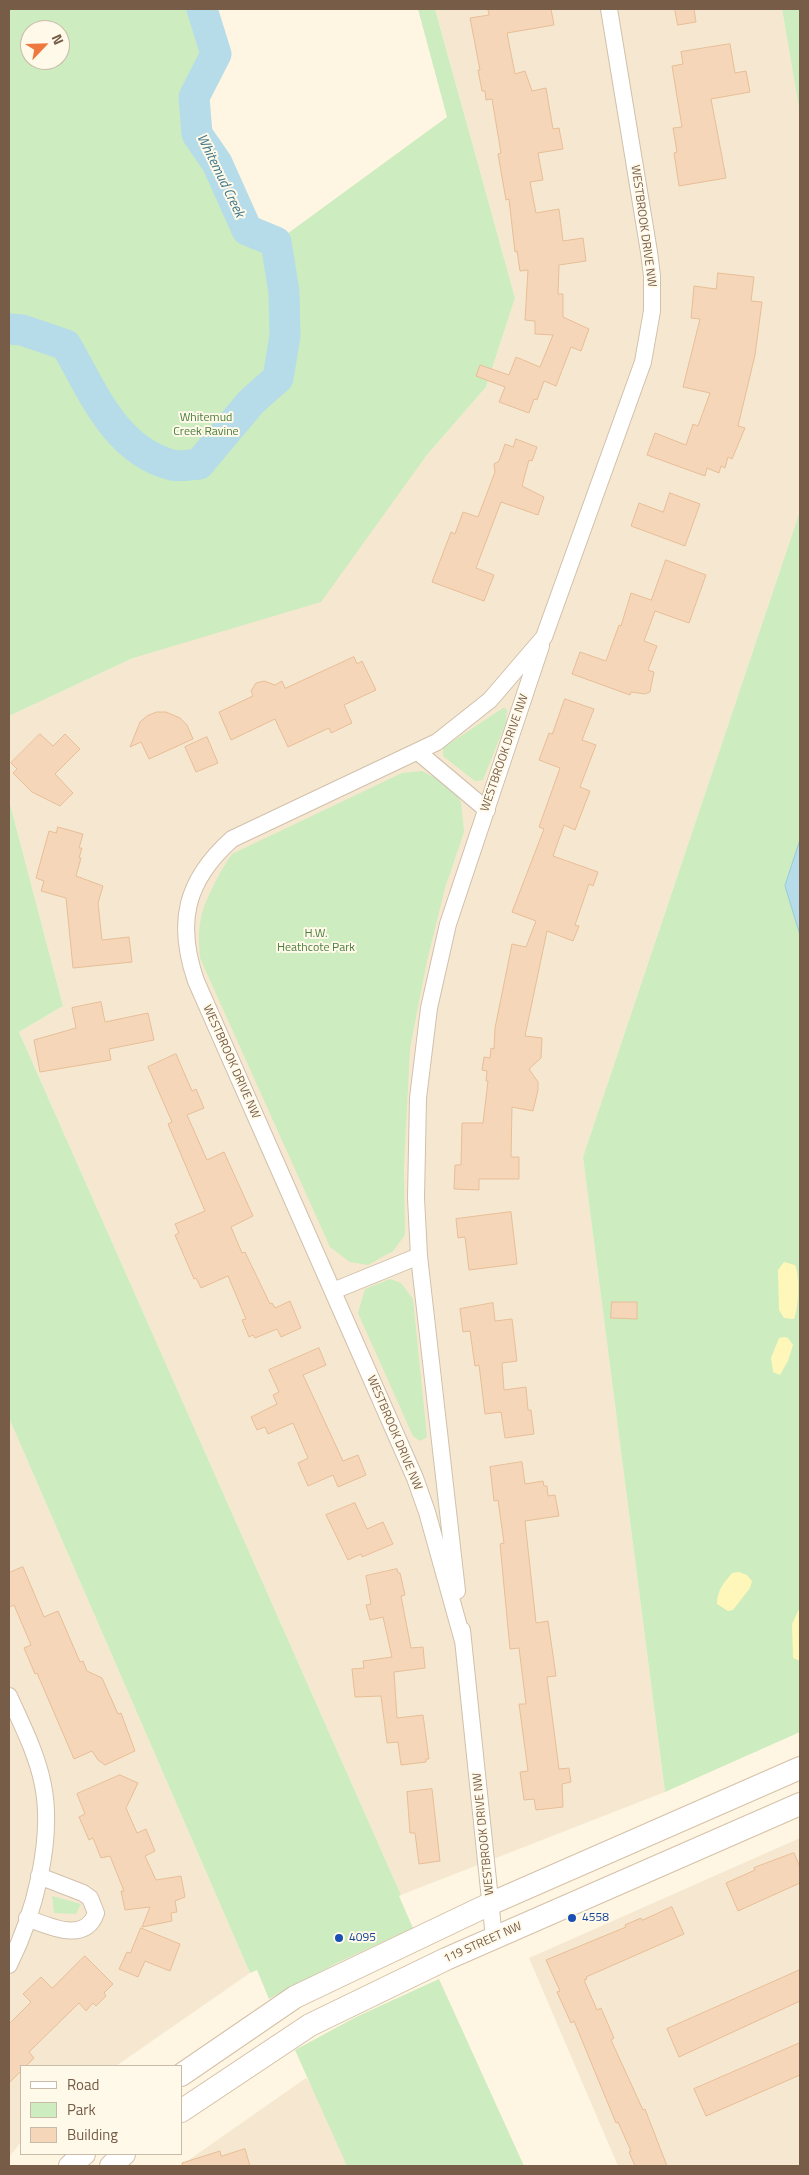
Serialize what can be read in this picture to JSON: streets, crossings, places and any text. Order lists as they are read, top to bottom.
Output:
{
  "streets": {
    "main road": ["119 STREET NW"],
    "street": ["WESTBROOK DRIVE NW"]
  },
  "crossings": [
    ["WESTBROOK DRIVE NW", "119 STREET NW"]
  ],
  "water": ["Whitemud Creek"],
  "parks": ["Whitemud Creek Ravine", "H.W. Heathcote Park"],
  "places": ["4558", "4095"],
  "legend": ["Road", "Park", "Building"],
  "north": "top right"
}
